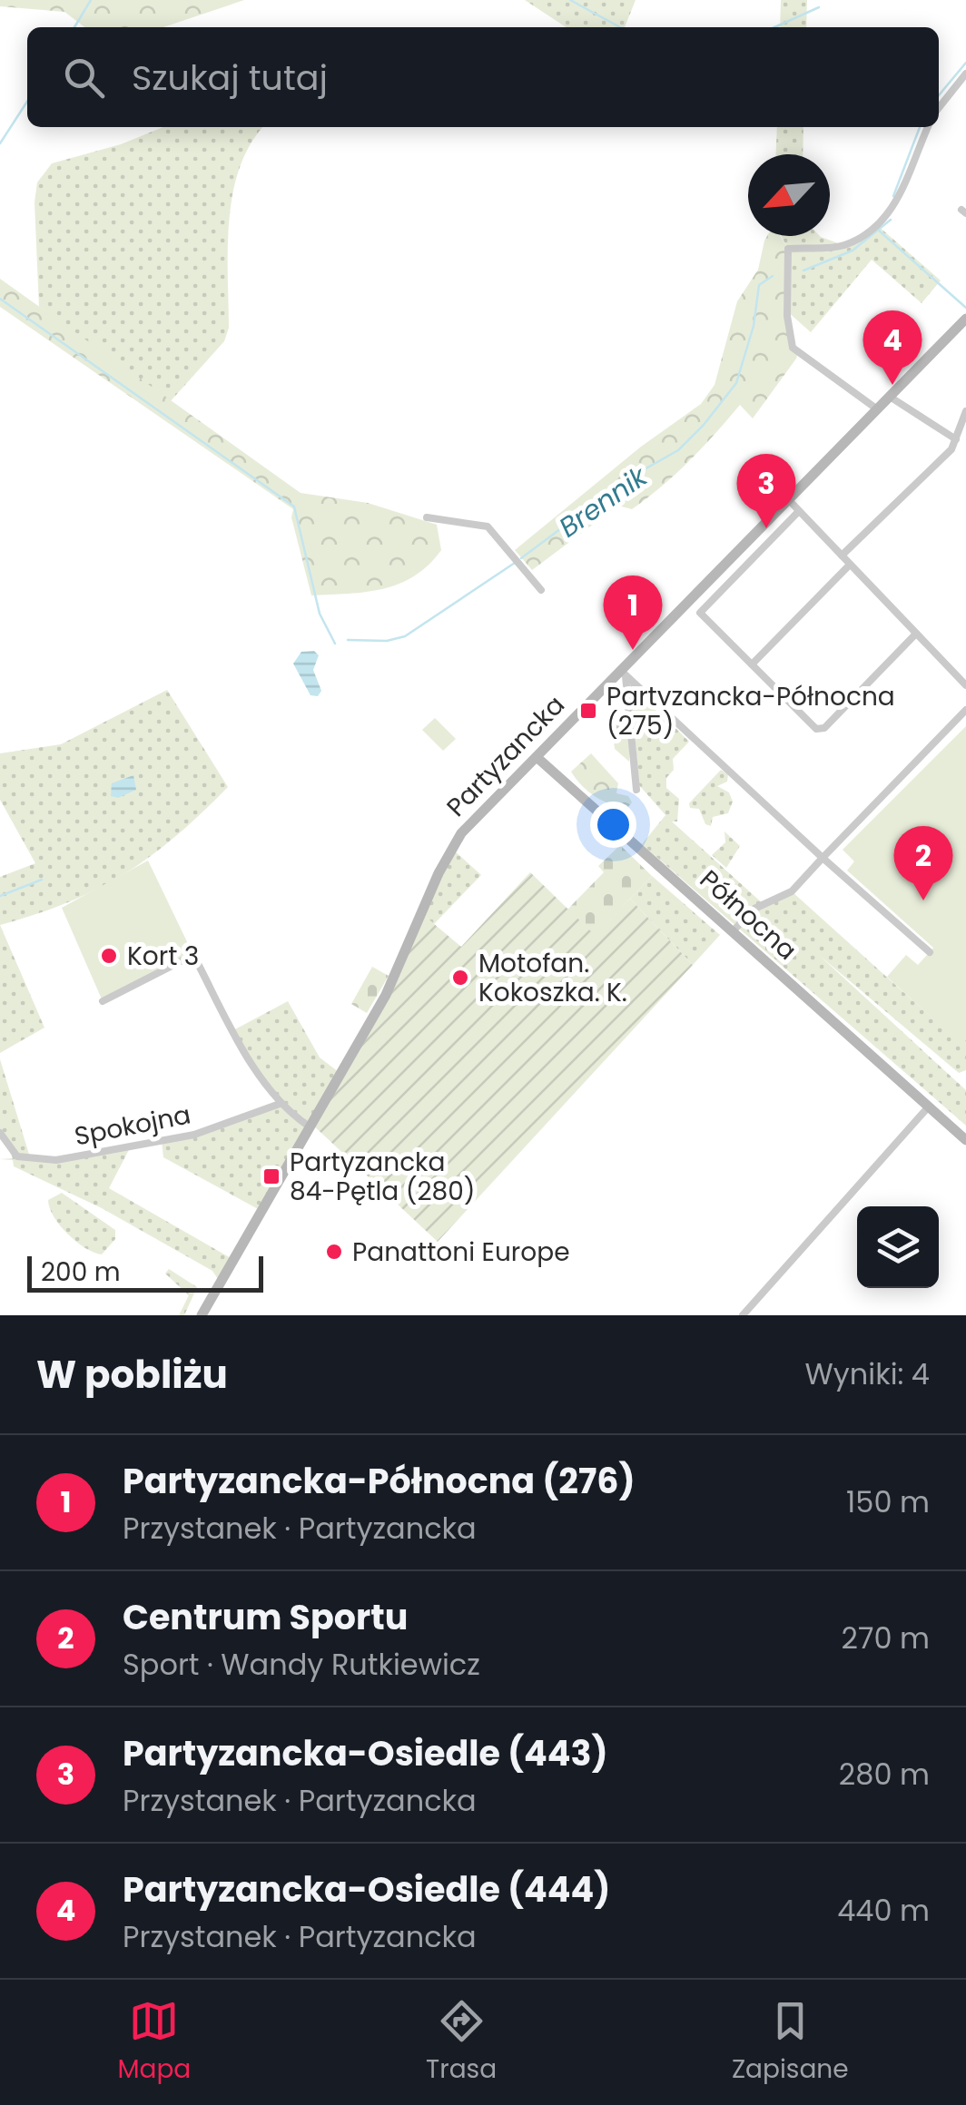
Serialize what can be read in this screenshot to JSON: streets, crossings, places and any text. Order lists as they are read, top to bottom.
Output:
{
  "streets": {
    "main road": ["Partyzancka", "Północna"],
    "street": ["Spokojna"]
  },
  "crossings": [
    ["Partyzancka", "Północna"]
  ],
  "water": ["Brennik"],
  "places": {
    "transit": ["Partyzancka-Północna (275)", "Partyzancka 84-Pętla (280)"],
    "other": ["Kort 3", "Motofan. Kokoszka. K.", "Panattoni Europe"]
  },
  "scale_bar": "200 m",
  "north": "bottom left",
  "page": {
    "search": "Szukaj tutaj",
    "pins": [
      "4",
      "3",
      "1",
      "2"
    ],
    "scale": "200 m",
    "heading": ["W pobliżu", "Wyniki: 4"],
    "list": [
      {
        "mark": "1",
        "name": "Partyzancka-Północna (276)",
        "note": "Przystanek · Partyzancka",
        "value": "150 m"
      },
      {
        "mark": "2",
        "name": "Centrum Sportu",
        "note": "Sport · Wandy Rutkiewicz",
        "value": "270 m"
      },
      {
        "mark": "3",
        "name": "Partyzancka-Osiedle (443)",
        "note": "Przystanek · Partyzancka",
        "value": "280 m"
      },
      {
        "mark": "4",
        "name": "Partyzancka-Osiedle (444)",
        "note": "Przystanek · Partyzancka",
        "value": "440 m"
      }
    ],
    "nav": ["Mapa", "Trasa", "Zapisane"]
  }
}
